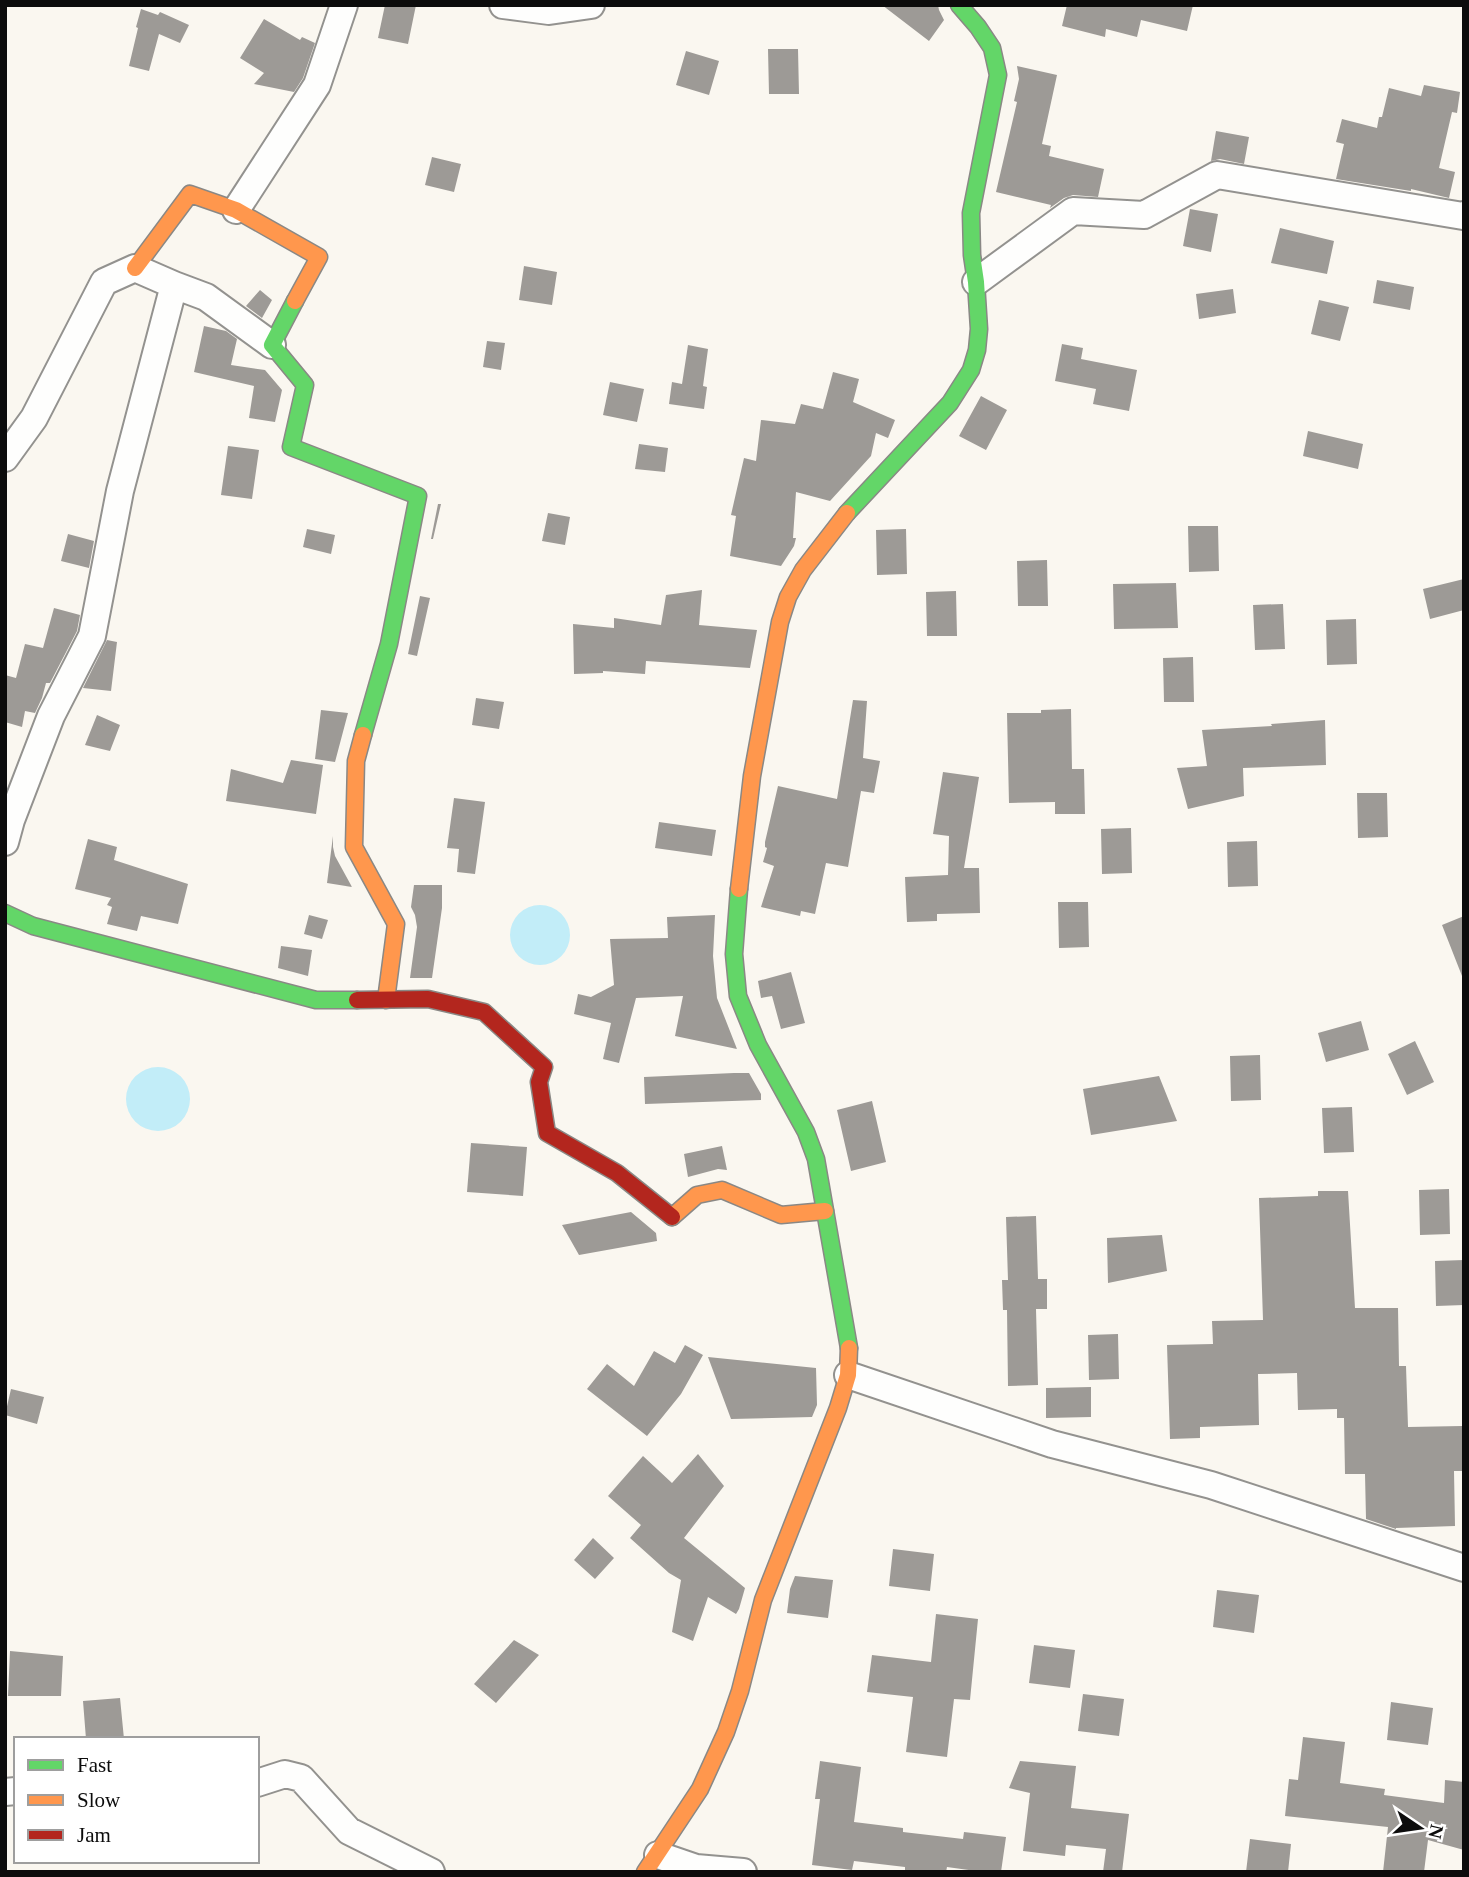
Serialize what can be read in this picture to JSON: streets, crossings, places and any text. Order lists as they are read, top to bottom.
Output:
{
  "legend": ["Fast", "Slow", "Jam"],
  "north": "right"
}
